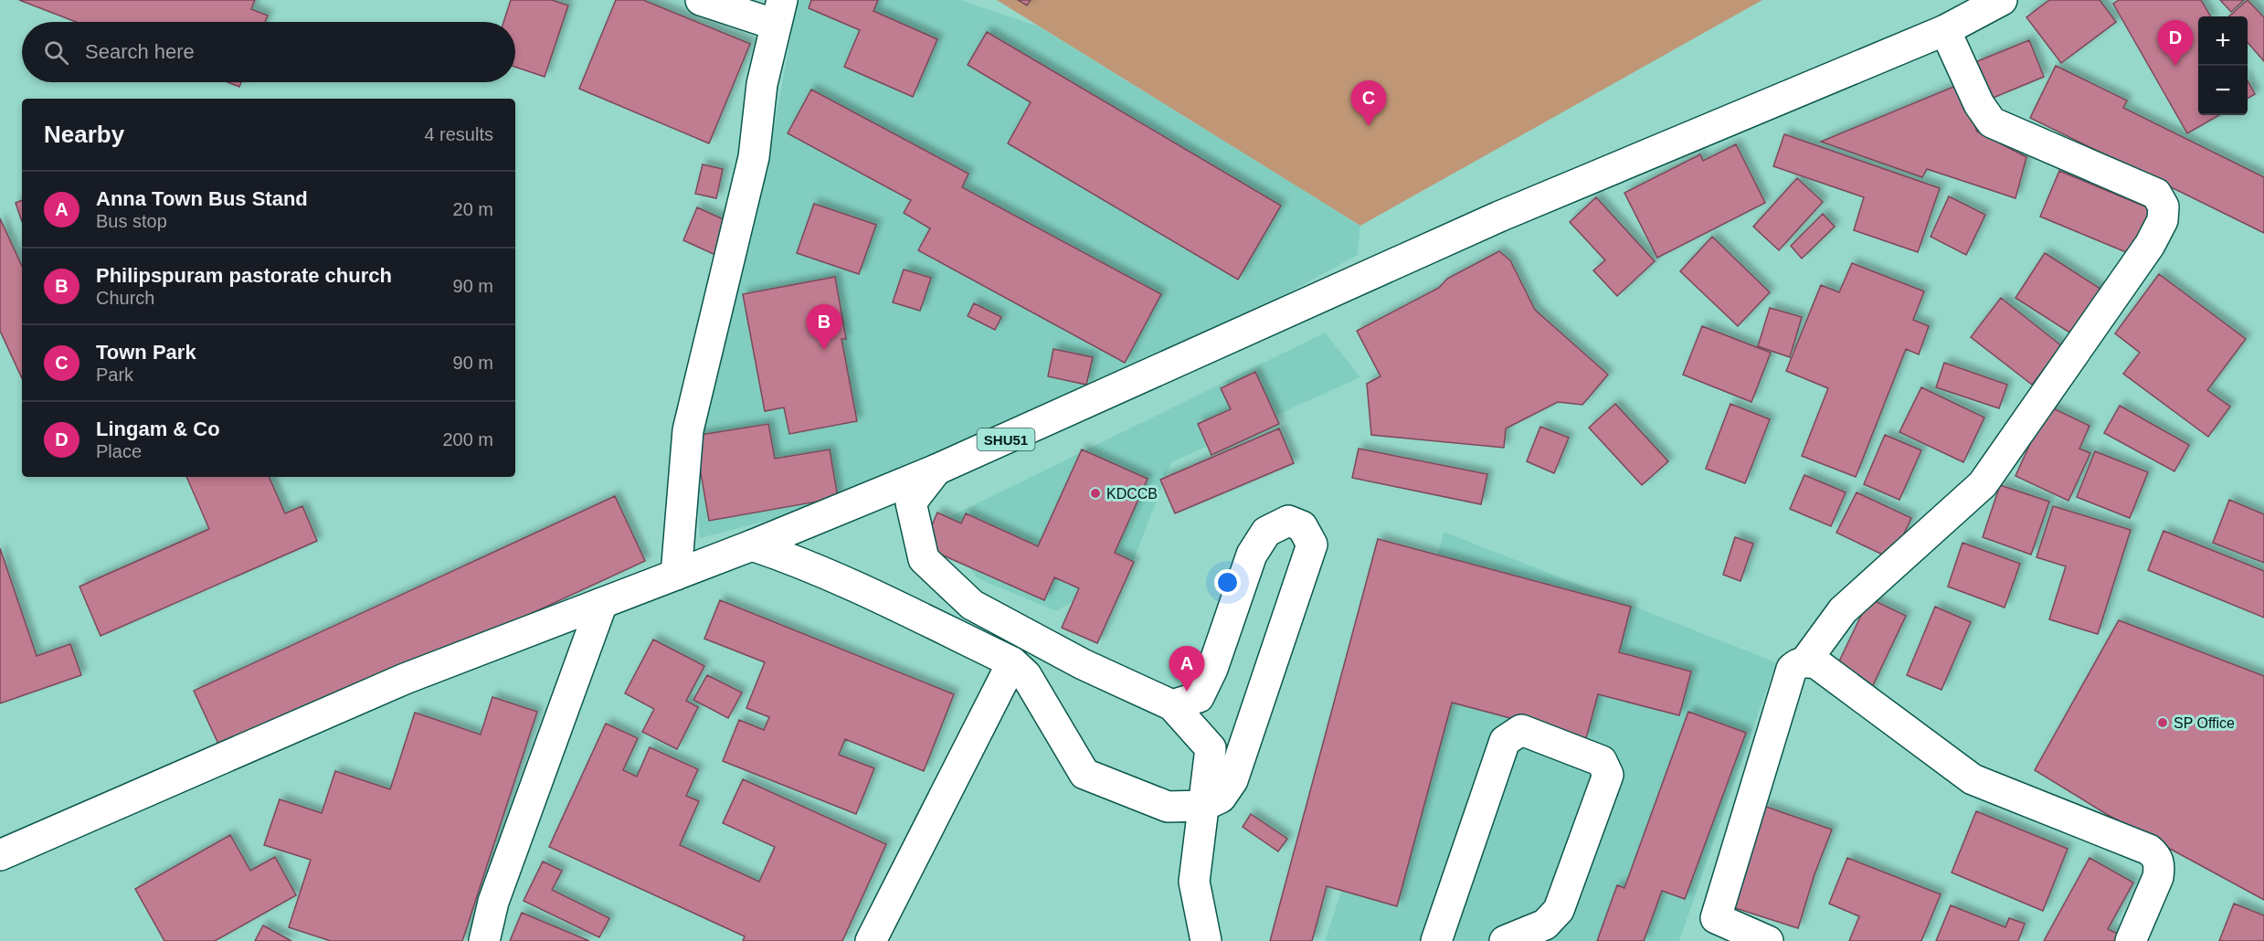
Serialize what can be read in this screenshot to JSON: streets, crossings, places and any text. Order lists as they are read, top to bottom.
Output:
{
  "streets": {
    "street": ["SHU51"]
  },
  "places": ["KDCCB", "SP Office"],
  "page": {
    "map_buttons": ["+", "−"],
    "pins": [
      "D",
      "C",
      "B",
      "A"
    ],
    "search": "Search here",
    "heading": ["Nearby", "4 results"],
    "list": [
      {
        "mark": "A",
        "name": "Anna Town Bus Stand",
        "note": "Bus stop",
        "value": "20 m"
      },
      {
        "mark": "B",
        "name": "Philipspuram pastorate church",
        "note": "Church",
        "value": "90 m"
      },
      {
        "mark": "C",
        "name": "Town Park",
        "note": "Park",
        "value": "90 m"
      },
      {
        "mark": "D",
        "name": "Lingam & Co",
        "note": "Place",
        "value": "200 m"
      }
    ]
  }
}
